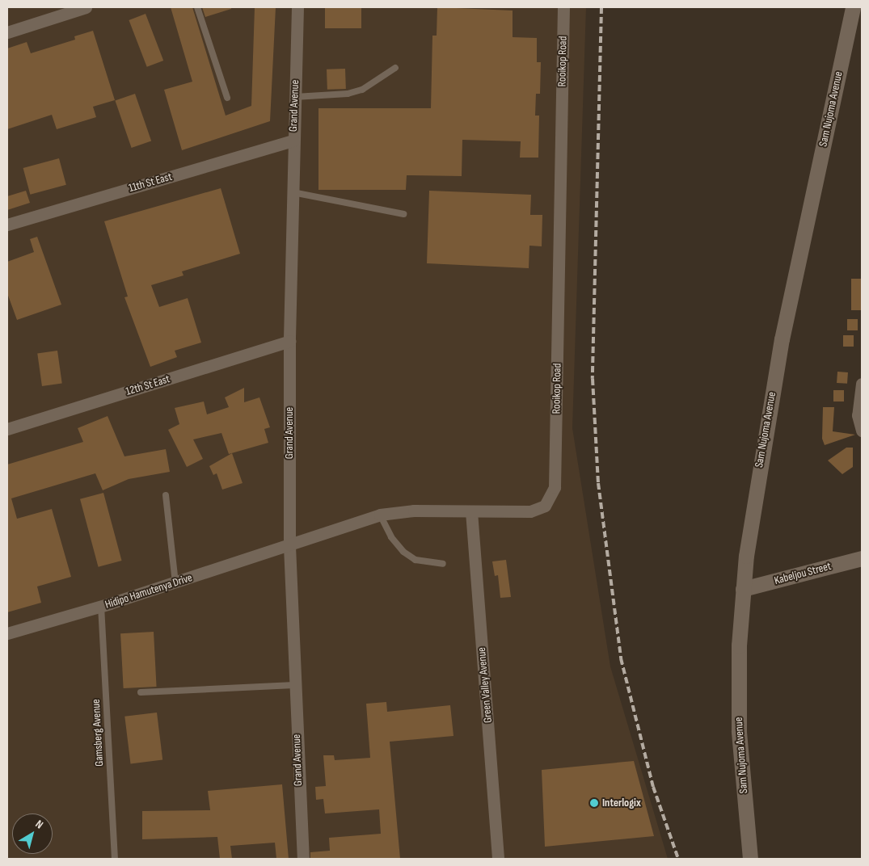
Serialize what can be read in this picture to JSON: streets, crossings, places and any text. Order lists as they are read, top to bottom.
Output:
{
  "streets": {
    "street": [
      "Rooikop Road",
      "Grand Avenue",
      "Sam Nujoma Avenue",
      "11th St East",
      "12th St East",
      "Kabeljou Street",
      "Hidipo Hamutenya Drive",
      "Green Valley Avenue"
    ],
    "lane": ["Gamsberg Avenue"]
  },
  "crossings": [
    ["Rooikop Road", "Grand Avenue"],
    ["Rooikop Road", "Hidipo Hamutenya Drive"],
    ["Rooikop Road", "Green Valley Avenue"],
    ["Grand Avenue", "11th St East"],
    ["Grand Avenue", "12th St East"],
    ["Grand Avenue", "Hidipo Hamutenya Drive"],
    ["Sam Nujoma Avenue", "Kabeljou Street"],
    ["Hidipo Hamutenya Drive", "Gamsberg Avenue"]
  ],
  "places": ["Interlogix"],
  "north": "top right"
}
